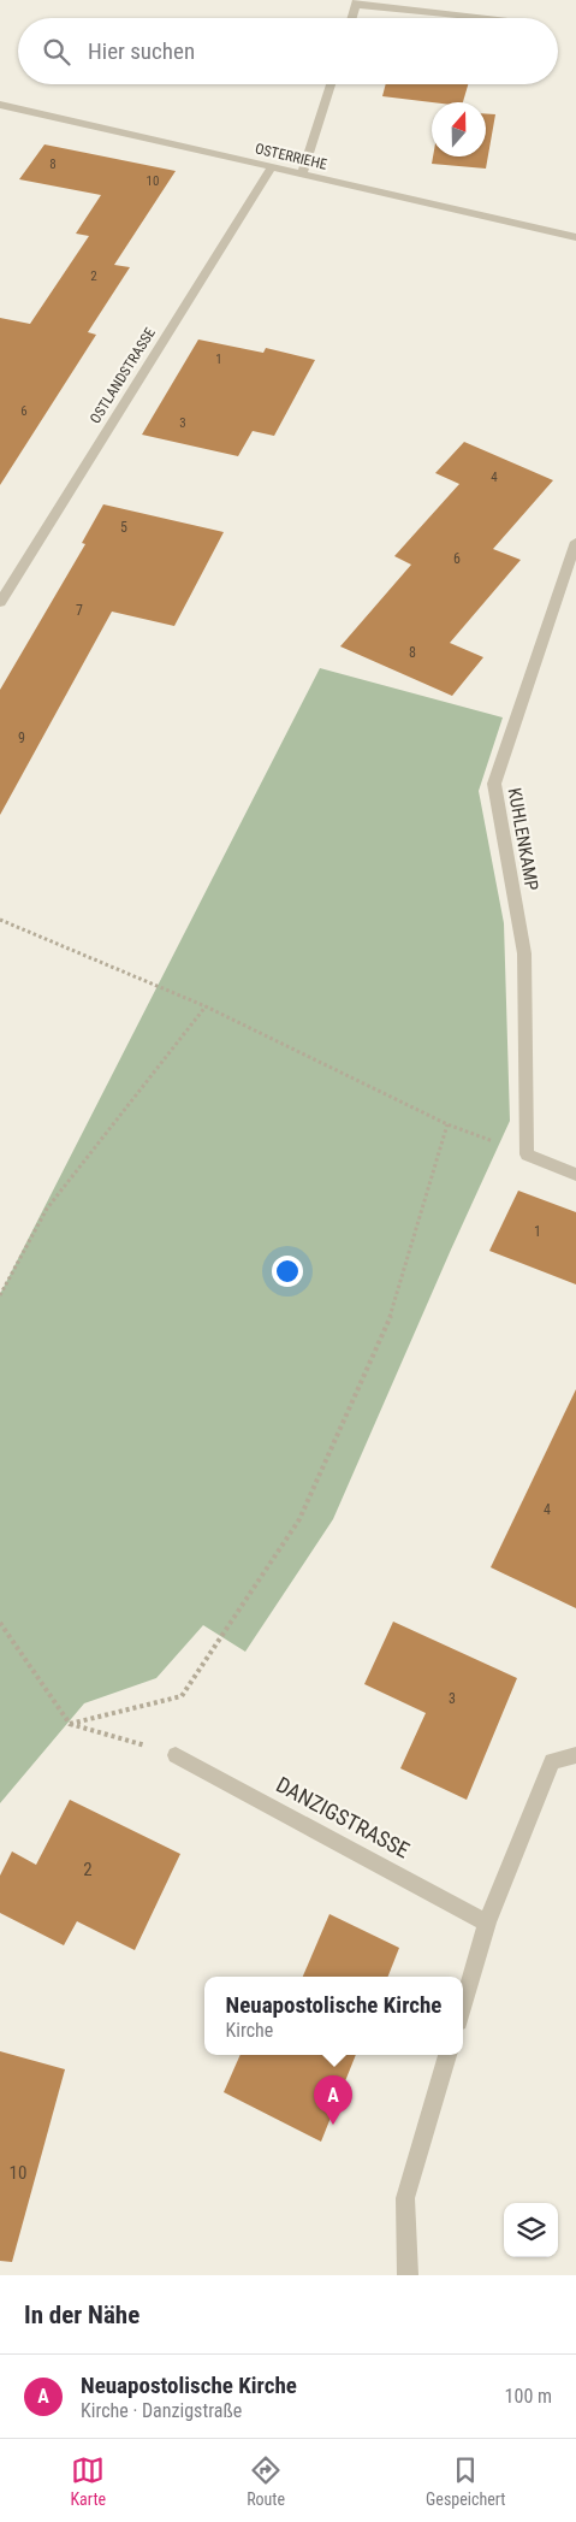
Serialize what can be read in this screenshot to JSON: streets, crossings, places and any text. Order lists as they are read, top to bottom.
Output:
{
  "streets": {
    "street": [
      "OSTERRIEHE",
      "OSTLANDSTRASSE",
      "KUHLENKAMP",
      "DANZIGSTRASSE"
    ]
  },
  "crossings": [
    ["OSTERRIEHE", "OSTLANDSTRASSE"]
  ],
  "house_numbers": [
    "8",
    "10",
    "2",
    "1",
    "6",
    "3",
    "4",
    "5",
    "6",
    "7",
    "8",
    "9",
    "1",
    "4",
    "3",
    "2",
    "10"
  ],
  "north": "top",
  "page": {
    "search": "Hier suchen",
    "popup": ["Neuapostolische Kirche", "Kirche"],
    "pins": "A",
    "heading": "In der Nähe",
    "list": [
      {
        "mark": "A",
        "name": "Neuapostolische Kirche",
        "note": "Kirche · Danzigstraße",
        "value": "100 m"
      }
    ],
    "nav": ["Karte", "Route", "Gespeichert"]
  }
}
